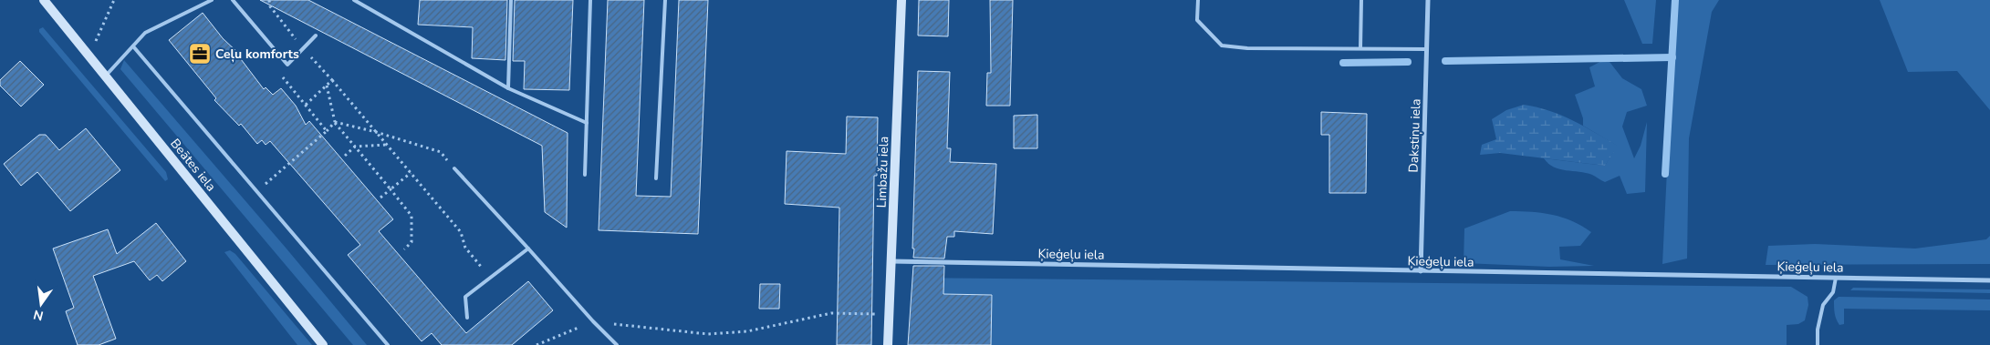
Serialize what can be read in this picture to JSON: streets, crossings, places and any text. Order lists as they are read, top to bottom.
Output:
{
  "streets": {
    "street": [
      "Dakstiņu iela",
      "Beātes iela",
      "Limbažu iela",
      "Ķieģeļu iela"
    ]
  },
  "crossings": [
    ["Dakstiņu iela", "Ķieģeļu iela"],
    ["Limbažu iela", "Ķieģeļu iela"]
  ],
  "places": {
    "office": ["Ceļu komforts"]
  },
  "north": "bottom"
}
